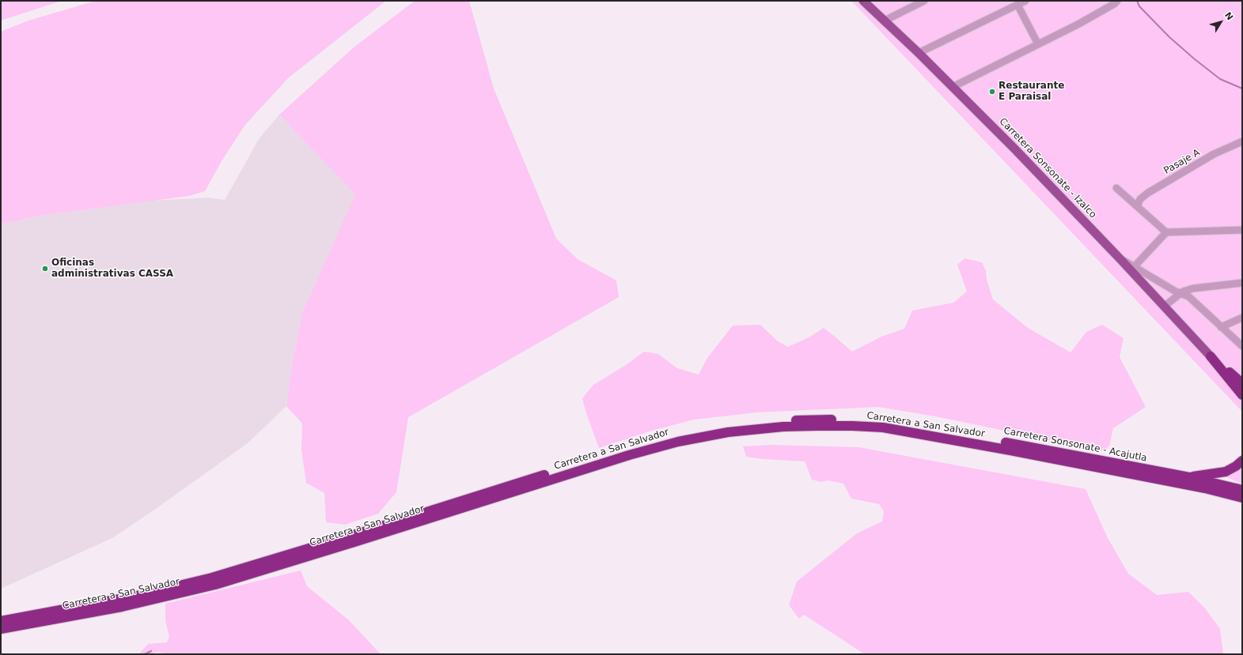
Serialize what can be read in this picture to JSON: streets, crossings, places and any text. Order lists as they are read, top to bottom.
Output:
{
  "streets": {
    "highway": ["Carretera a San Salvador", "Carretera Sonsonate - Acajutla"],
    "main road": ["Carretera Sonsonate - Izalco"],
    "street": ["Pasaje A"]
  },
  "places": ["Restaurante E Paraisal", "Oficinas administrativas CASSA"],
  "north": "top right"
}
